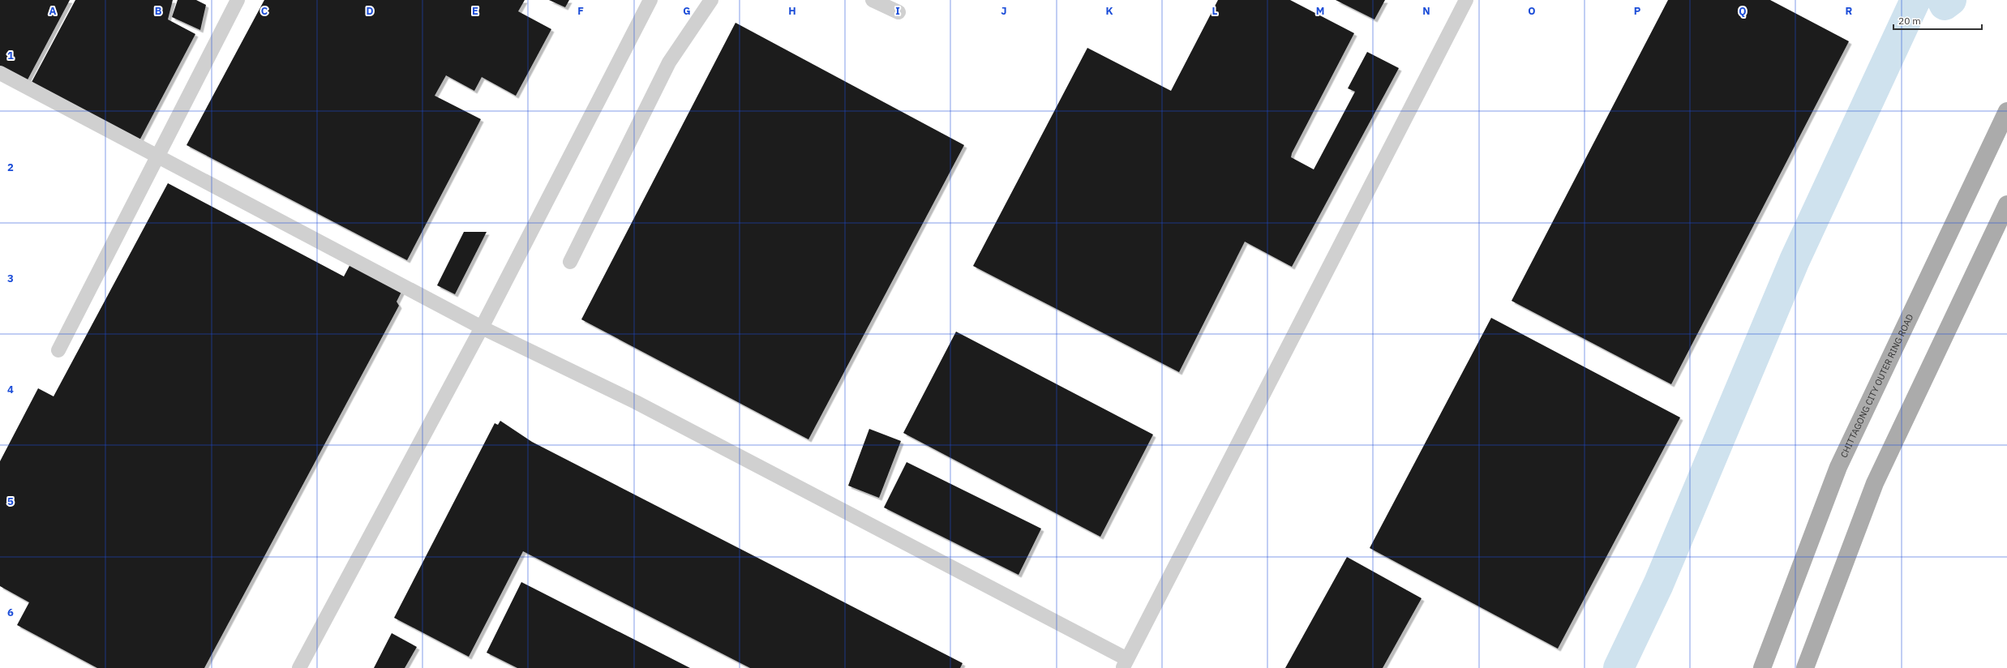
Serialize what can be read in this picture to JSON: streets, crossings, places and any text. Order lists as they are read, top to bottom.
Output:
{
  "streets": {
    "main road": ["CHITTAGONG CITY OUTER RING ROAD"]
  },
  "scale_bar": "20 m",
  "grid": {
    "columns": [
      "A",
      "B",
      "C",
      "D",
      "E",
      "F",
      "G",
      "H",
      "I",
      "J",
      "K",
      "L",
      "M",
      "N",
      "O",
      "P",
      "Q",
      "R"
    ],
    "rows": [
      "1",
      "2",
      "3",
      "4",
      "5",
      "6"
    ]
  }
}
